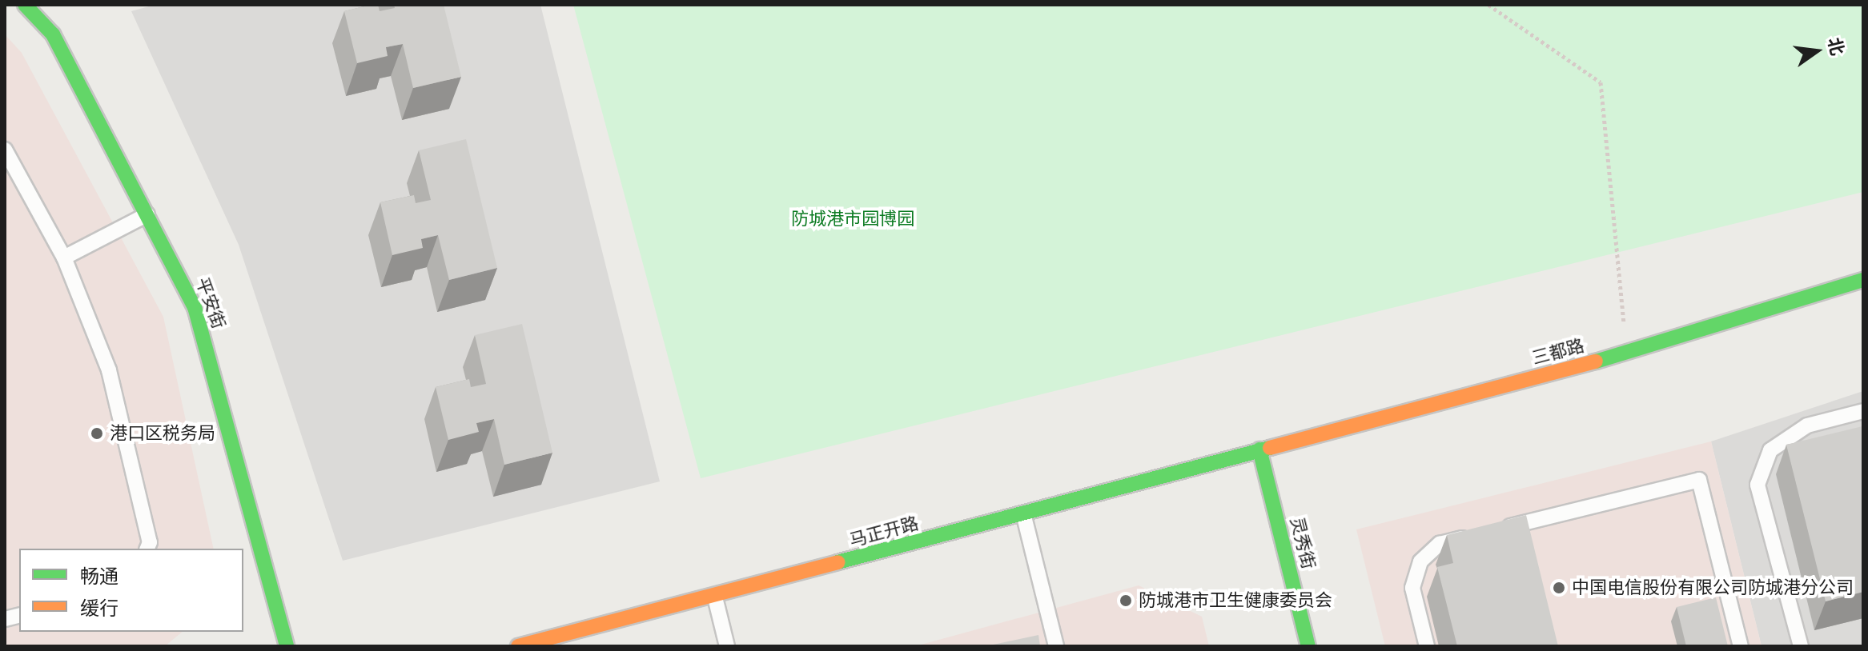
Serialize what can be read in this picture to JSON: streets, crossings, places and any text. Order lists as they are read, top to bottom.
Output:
{
  "streets": {
    "main road": [
      "平安街",
      "三都路",
      "马正开路",
      "灵秀街"
    ]
  },
  "crossings": [
    ["三都路", "马正开路"],
    ["三都路", "灵秀街"],
    ["马正开路", "灵秀街"]
  ],
  "parks": ["防城港市园博园"],
  "places": ["港口区税务局", "中国电信股份有限公司防城港分公司", "防城港市卫生健康委员会"],
  "legend": ["畅通", "缓行"],
  "north": "right"
}
